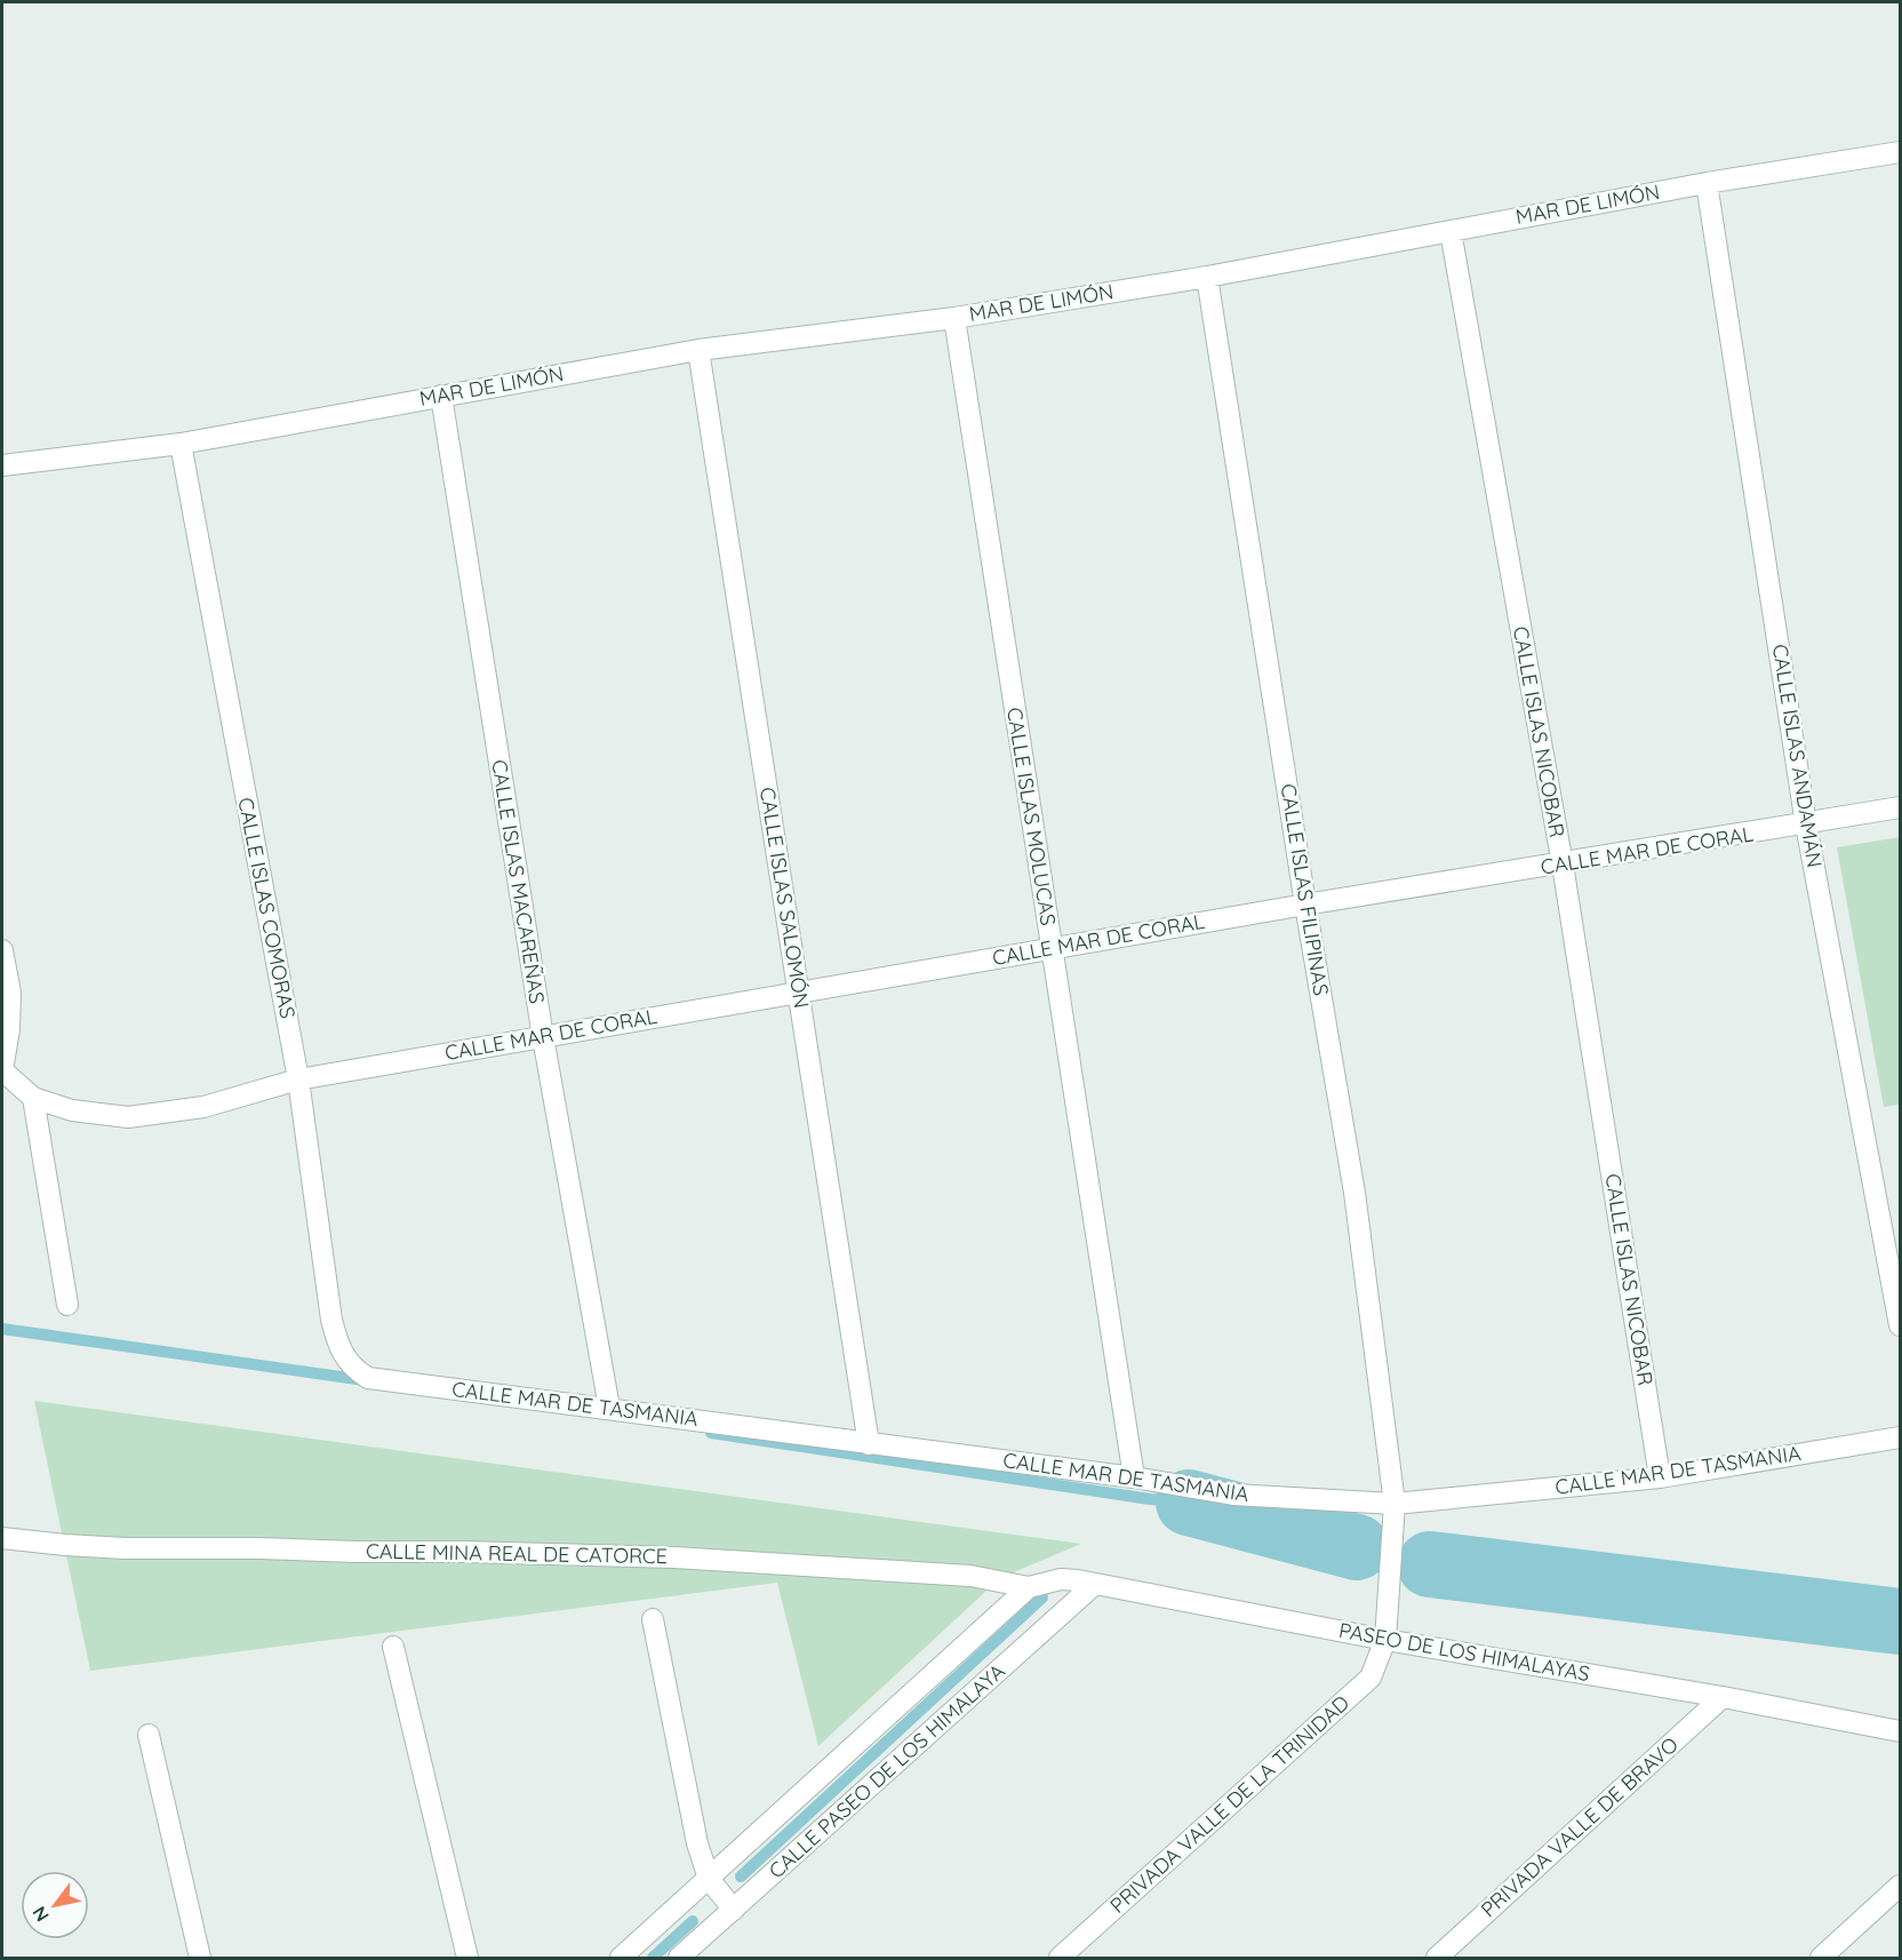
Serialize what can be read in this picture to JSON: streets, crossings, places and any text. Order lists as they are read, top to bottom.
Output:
{
  "streets": {
    "street": [
      "MAR DE LIMÓN",
      "CALLE ISLAS NICOBAR",
      "CALLE ISLAS ANDAMÁN",
      "CALLE ISLAS MOLUCAS",
      "CALLE MAR DE CORAL",
      "CALLE ISLAS MACAREÑAS",
      "CALLE ISLAS FILIPINAS",
      "CALLE ISLAS SALOMÓN",
      "CALLE ISLAS COMORAS",
      "CALLE MAR DE TASMANIA",
      "CALLE MINA REAL DE CATORCE",
      "PASEO DE LOS HIMALAYAS",
      "CALLE PASEO DE LOS HIMALAYA",
      "PRIVADA VALLE DE LA TRINIDAD",
      "PRIVADA VALLE DE BRAVO"
    ]
  },
  "crossings": [
    ["MAR DE LIMÓN", "CALLE ISLAS NICOBAR"],
    ["MAR DE LIMÓN", "CALLE ISLAS ANDAMÁN"],
    ["MAR DE LIMÓN", "CALLE ISLAS MOLUCAS"],
    ["MAR DE LIMÓN", "CALLE ISLAS MACAREÑAS"],
    ["MAR DE LIMÓN", "CALLE ISLAS FILIPINAS"],
    ["MAR DE LIMÓN", "CALLE ISLAS SALOMÓN"],
    ["MAR DE LIMÓN", "CALLE ISLAS COMORAS"],
    ["CALLE ISLAS NICOBAR", "CALLE MAR DE CORAL"],
    ["CALLE ISLAS NICOBAR", "CALLE MAR DE TASMANIA"],
    ["CALLE ISLAS ANDAMÁN", "CALLE MAR DE CORAL"],
    ["CALLE ISLAS MOLUCAS", "CALLE MAR DE CORAL"],
    ["CALLE ISLAS MOLUCAS", "CALLE MAR DE TASMANIA"],
    ["CALLE MAR DE CORAL", "CALLE ISLAS MACAREÑAS"],
    ["CALLE MAR DE CORAL", "CALLE ISLAS FILIPINAS"],
    ["CALLE MAR DE CORAL", "CALLE ISLAS SALOMÓN"],
    ["CALLE MAR DE CORAL", "CALLE ISLAS COMORAS"],
    ["CALLE ISLAS MACAREÑAS", "CALLE MAR DE TASMANIA"],
    ["CALLE ISLAS FILIPINAS", "CALLE MAR DE TASMANIA"],
    ["CALLE ISLAS FILIPINAS", "PASEO DE LOS HIMALAYAS"],
    ["CALLE ISLAS FILIPINAS", "PRIVADA VALLE DE LA TRINIDAD"],
    ["CALLE ISLAS SALOMÓN", "CALLE MAR DE TASMANIA"],
    ["CALLE ISLAS COMORAS", "CALLE MAR DE TASMANIA"],
    ["CALLE MINA REAL DE CATORCE", "PASEO DE LOS HIMALAYAS"],
    ["CALLE MINA REAL DE CATORCE", "CALLE PASEO DE LOS HIMALAYA"],
    ["PASEO DE LOS HIMALAYAS", "CALLE PASEO DE LOS HIMALAYA"],
    ["PASEO DE LOS HIMALAYAS", "PRIVADA VALLE DE LA TRINIDAD"],
    ["PASEO DE LOS HIMALAYAS", "PRIVADA VALLE DE BRAVO"]
  ],
  "north": "bottom left"
}
